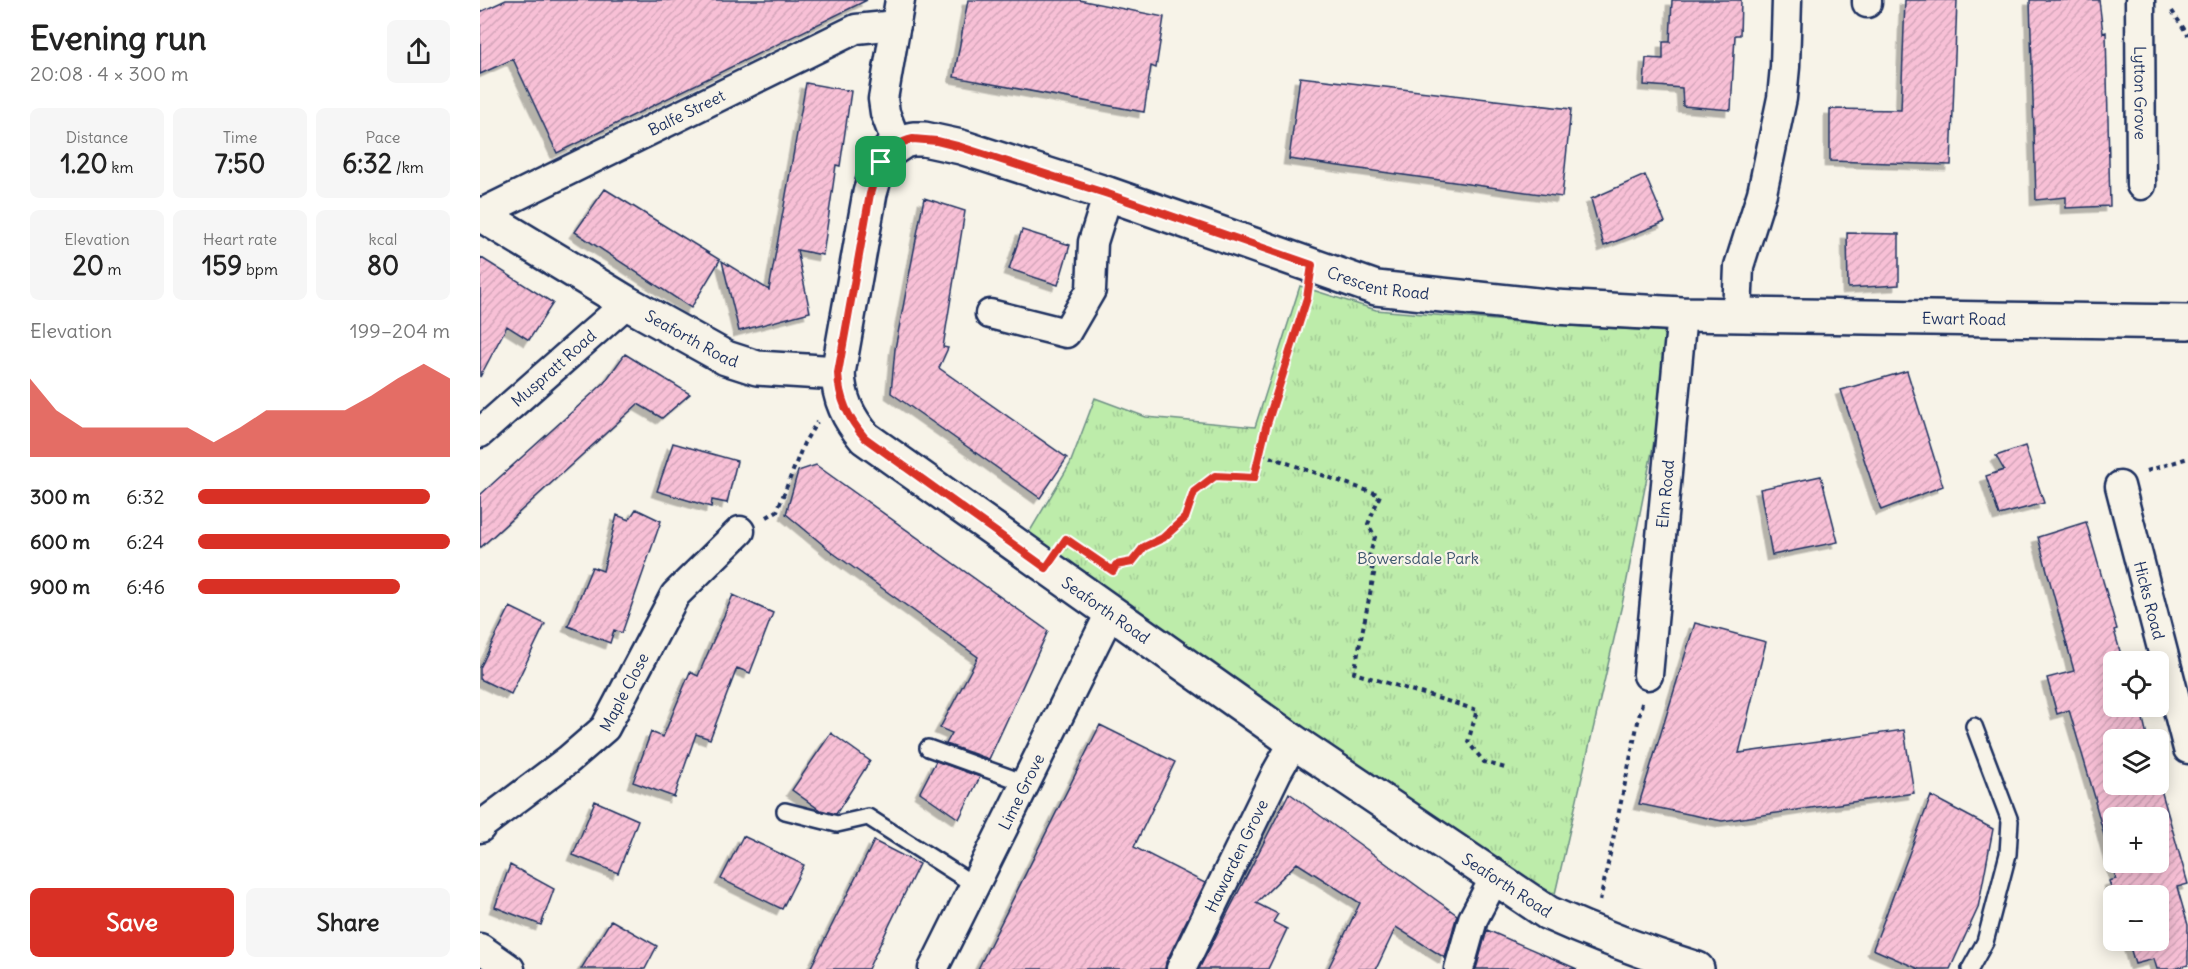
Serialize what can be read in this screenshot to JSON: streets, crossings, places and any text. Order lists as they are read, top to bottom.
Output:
{
  "streets": {
    "main road": ["Crescent Road", "Ewart Road", "Seaforth Road"],
    "street": [
      "Lytton Grove",
      "Balfe Street",
      "Muspratt Road",
      "Elm Road",
      "Hicks Road",
      "Maple Close",
      "Lime Grove",
      "Hawarden Grove"
    ]
  },
  "crossings": [
    ["Balfe Street", "Seaforth Road"],
    ["Crescent Road", "Ewart Road"],
    ["Crescent Road", "Elm Road"],
    ["Seaforth Road", "Muspratt Road"],
    ["Seaforth Road", "Lime Grove"],
    ["Seaforth Road", "Hawarden Grove"]
  ],
  "parks": ["Bowersdale Park"],
  "page": {
    "heading": ["Evening run", "20:08 · 4 × 300 m"],
    "stats": [
      ["Distance", "1.20 km"],
      ["Time", "7:50"],
      ["Pace", "6:32 /km"],
      ["Elevation", "20 m"],
      ["Heart rate", "159 bpm"],
      ["kcal", "80"]
    ],
    "chart": ["Elevation", "199–204 m"],
    "list": [
      {
        "name": "300 m",
        "note": "6:32"
      },
      {
        "name": "600 m",
        "note": "6:24"
      },
      {
        "name": "900 m",
        "note": "6:46"
      }
    ],
    "map_buttons": ["+", "−"],
    "buttons": ["Save", "Share"]
  }
}
